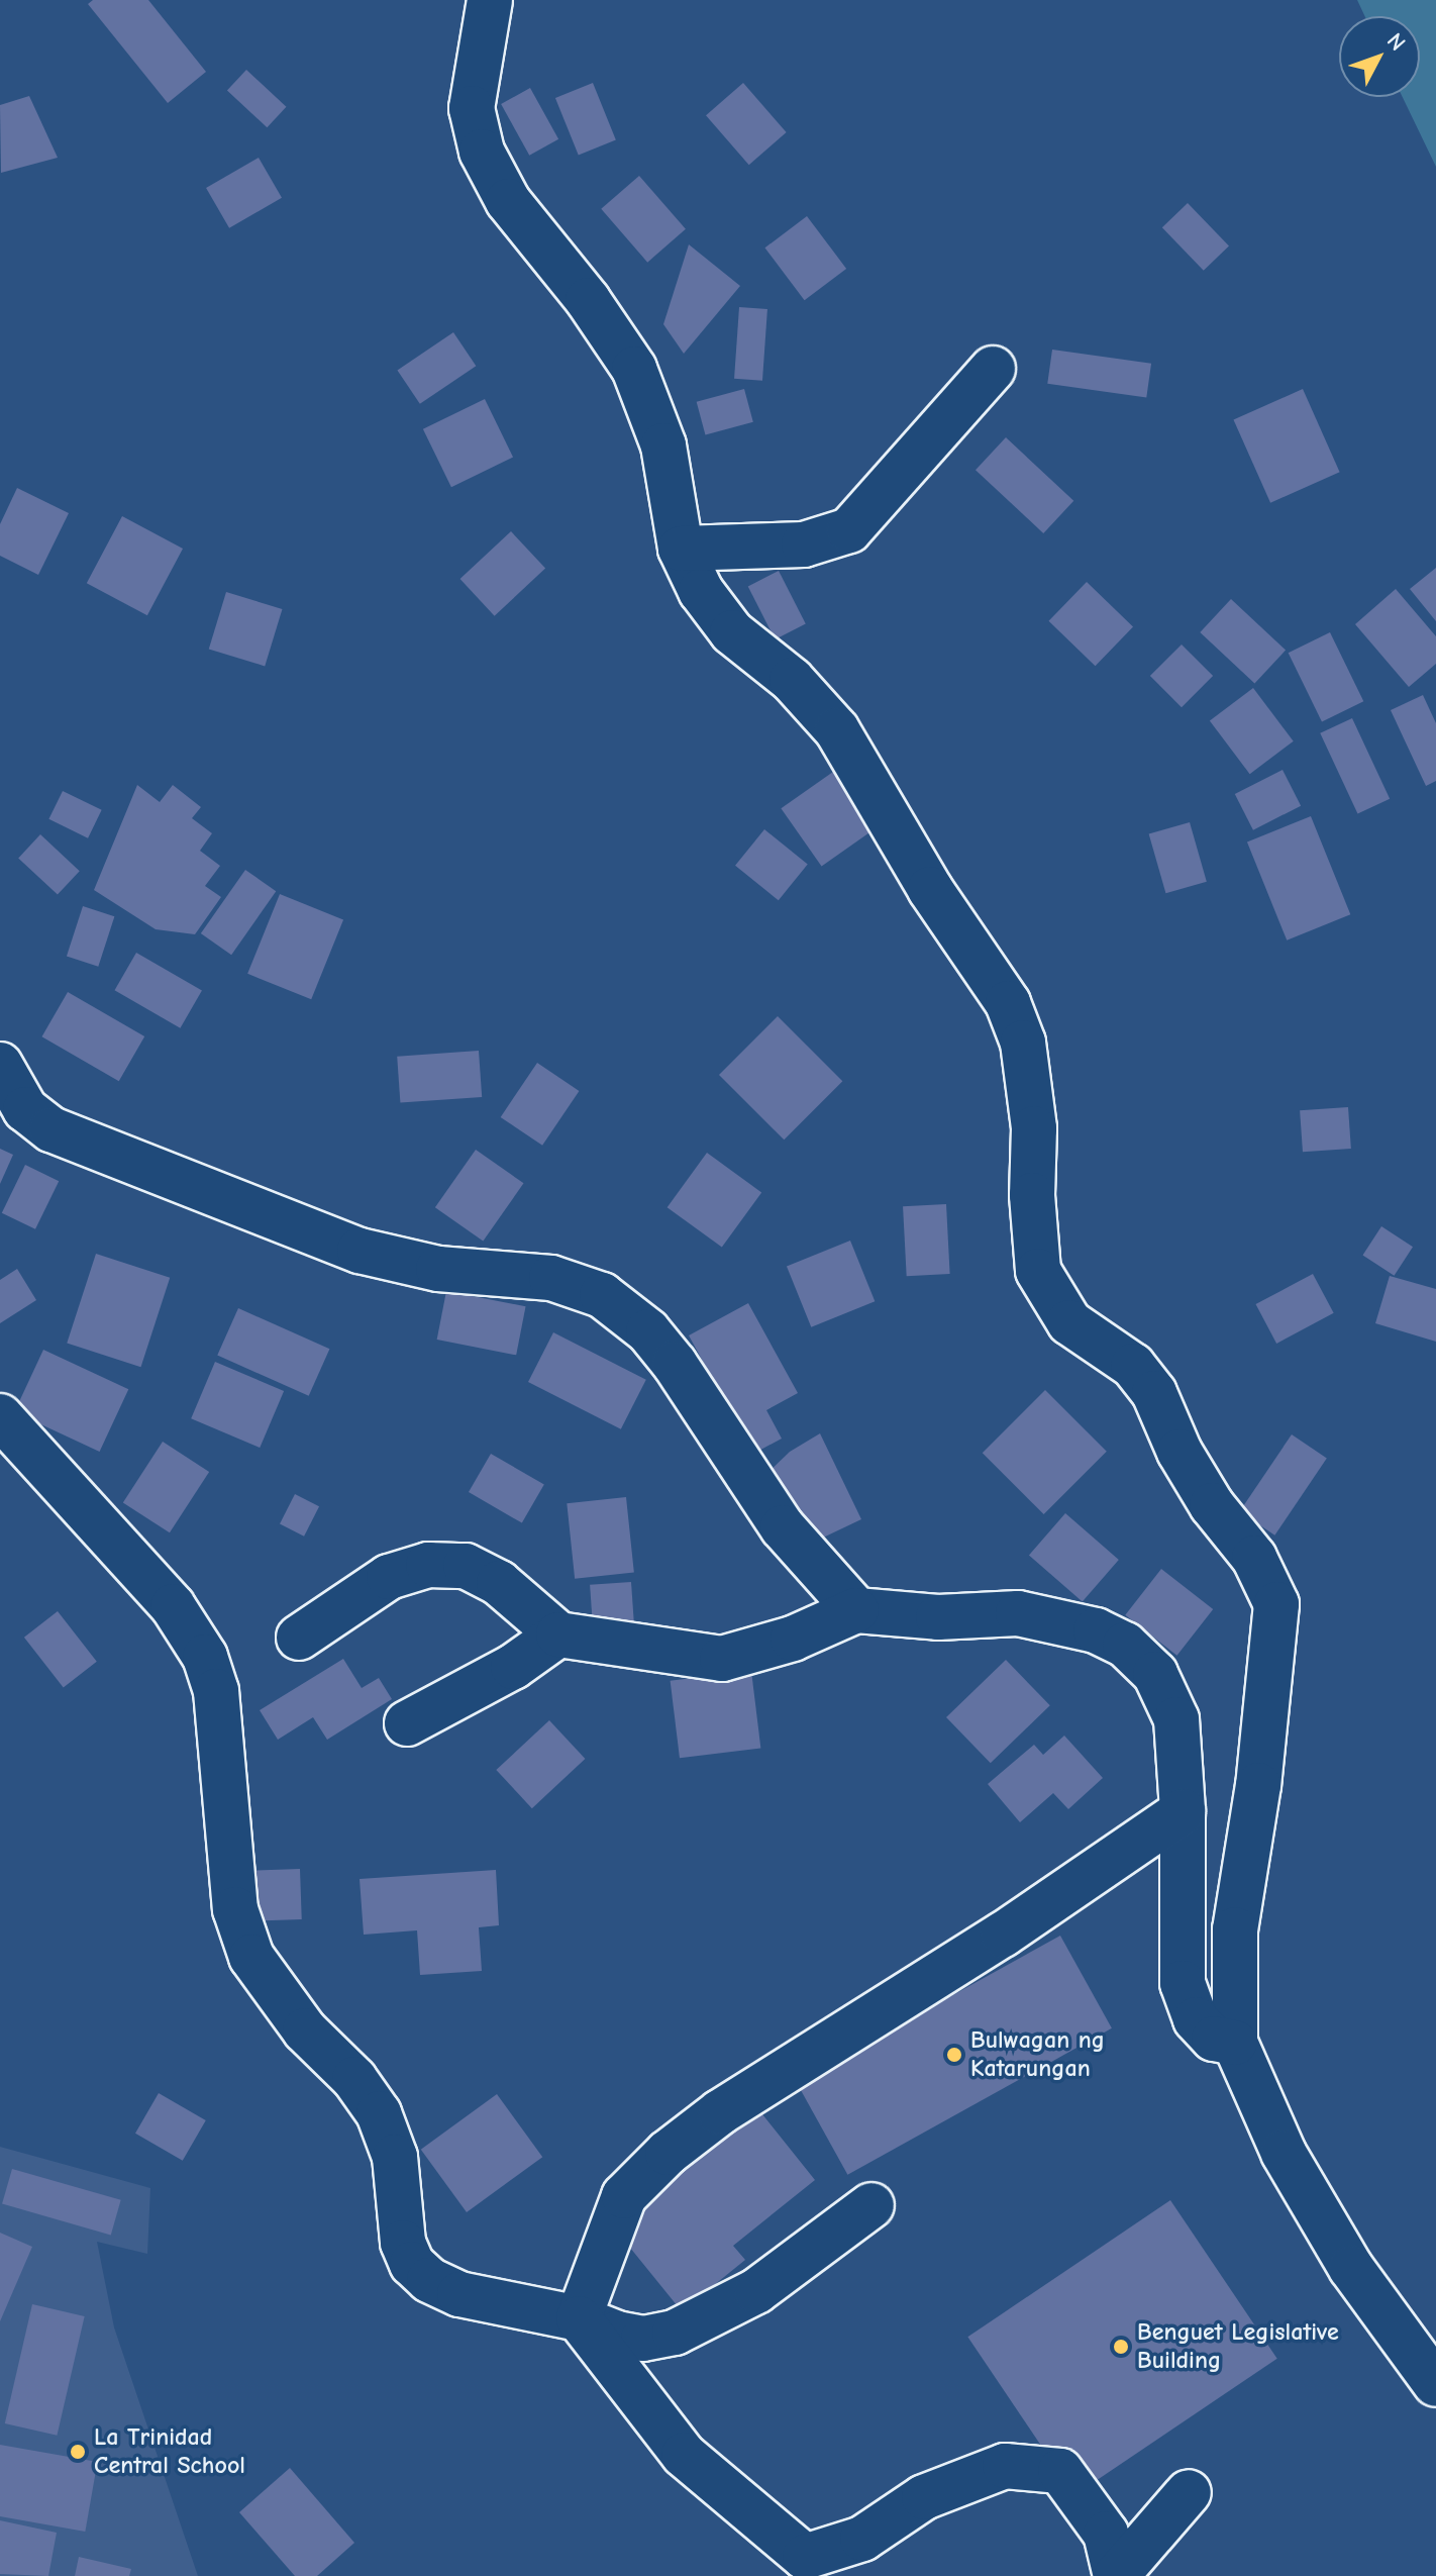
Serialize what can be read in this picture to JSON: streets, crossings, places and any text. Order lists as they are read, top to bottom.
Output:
{
  "places": ["Bulwagan ng Katarungan", "Benguet Legislative Building", "La Trinidad Central School"],
  "north": "top right"
}
